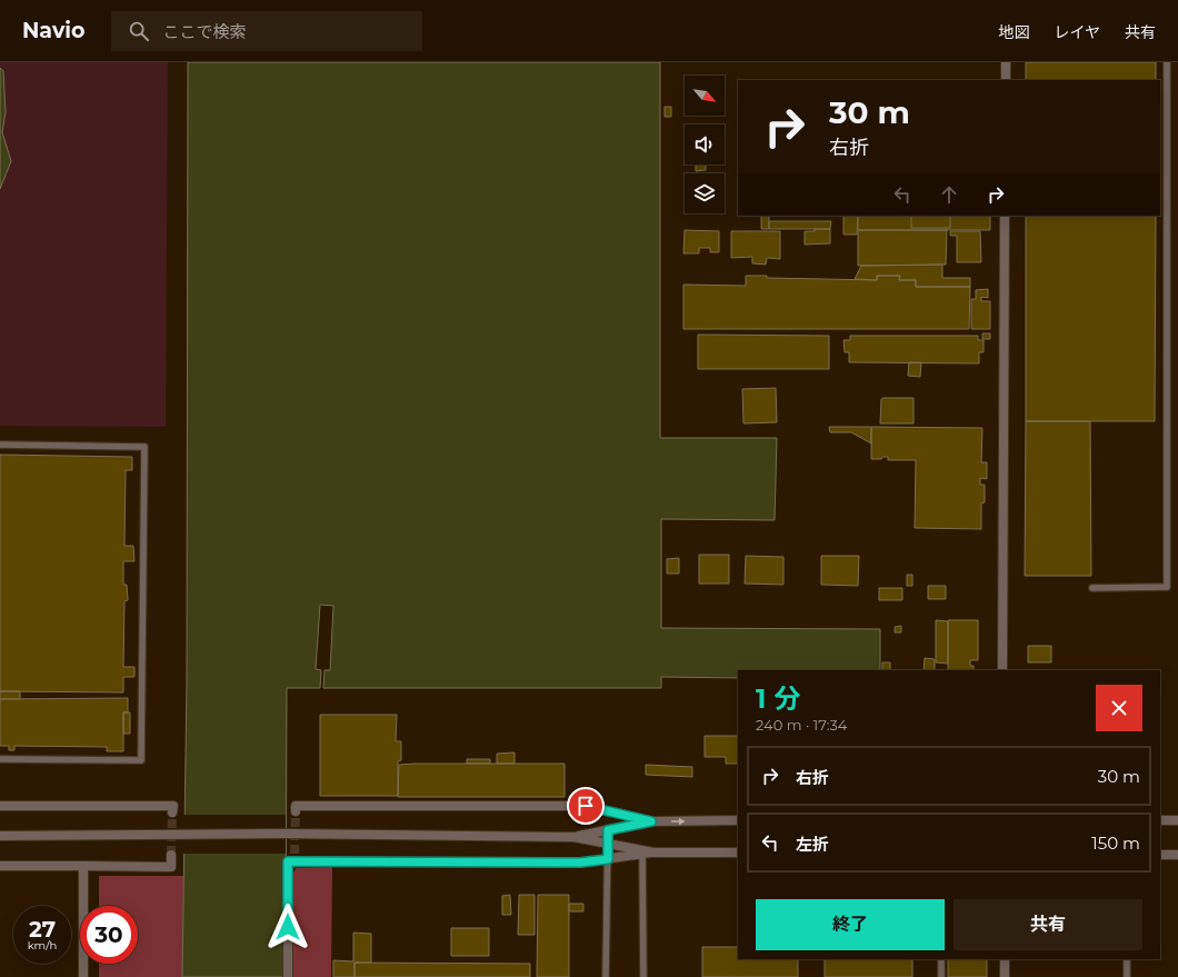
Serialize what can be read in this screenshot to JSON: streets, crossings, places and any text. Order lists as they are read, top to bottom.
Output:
{
  "north": "bottom right",
  "page": {
    "header": "Navio",
    "search": "ここで検索",
    "nav": ["地図", "レイヤ", "共有"],
    "turn": ["30 m", "右折"],
    "heading": ["1 分", "240 m · 17:34"],
    "list": [
      {
        "name": "右折",
        "value": "30 m"
      },
      {
        "name": "左折",
        "value": "150 m"
      }
    ],
    "buttons": ["終了", "共有"],
    "speed": "27 km/h",
    "limit": "30"
  }
}
